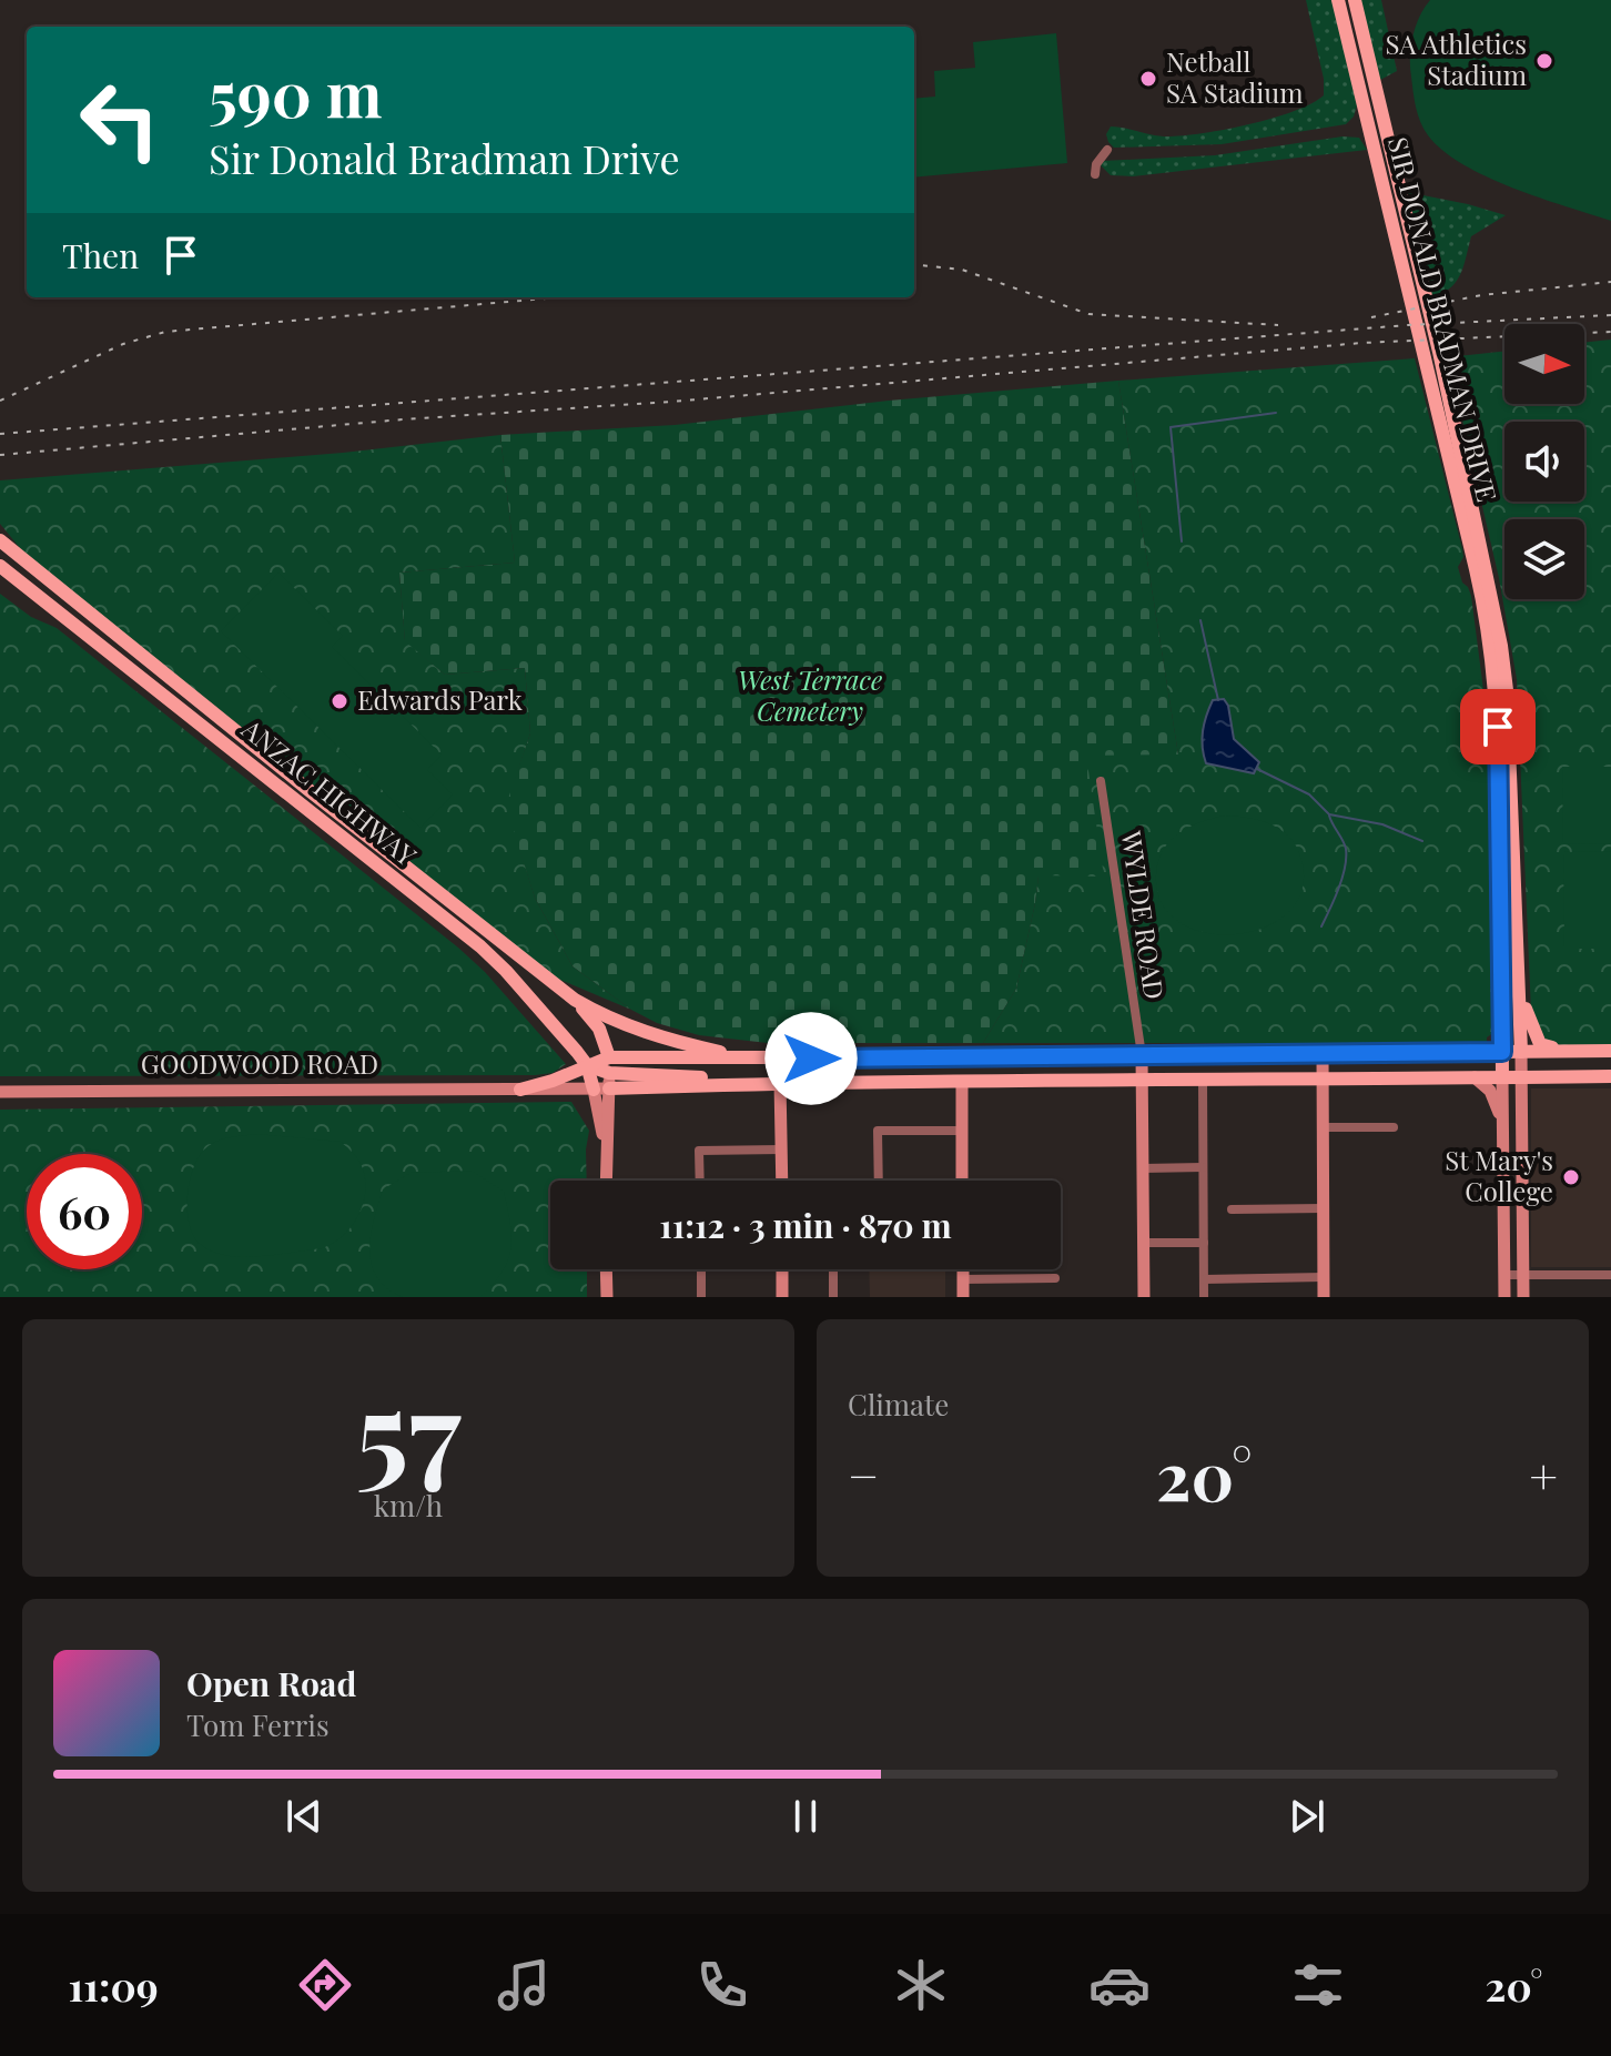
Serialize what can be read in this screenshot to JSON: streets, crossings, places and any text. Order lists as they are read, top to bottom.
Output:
{
  "streets": {
    "main road": ["SIR DONALD BRADMAN DRIVE", "ANZAC HIGHWAY", "GOODWOOD ROAD"],
    "street": ["WYLDE ROAD"]
  },
  "crossings": [
    ["ANZAC HIGHWAY", "GOODWOOD ROAD"]
  ],
  "parks": ["West Terrace Cemetery"],
  "places": [
    "SA Athletics Stadium",
    "Netball SA Stadium",
    "Edwards Park",
    "St Mary's College"
  ],
  "north": "right",
  "page": {
    "turn": ["590 m", "Sir Donald Bradman Drive"],
    "then": "Then",
    "limit": "60",
    "trip": "11:12 · 3 min · 870 m",
    "tile": [
      ["57", "km/h"],
      "Climate"
    ],
    "heat": ["−", "20°", "+"],
    "song": ["Open Road", "Tom Ferris"],
    "tabs": ["11:09", "20°"]
  }
}
